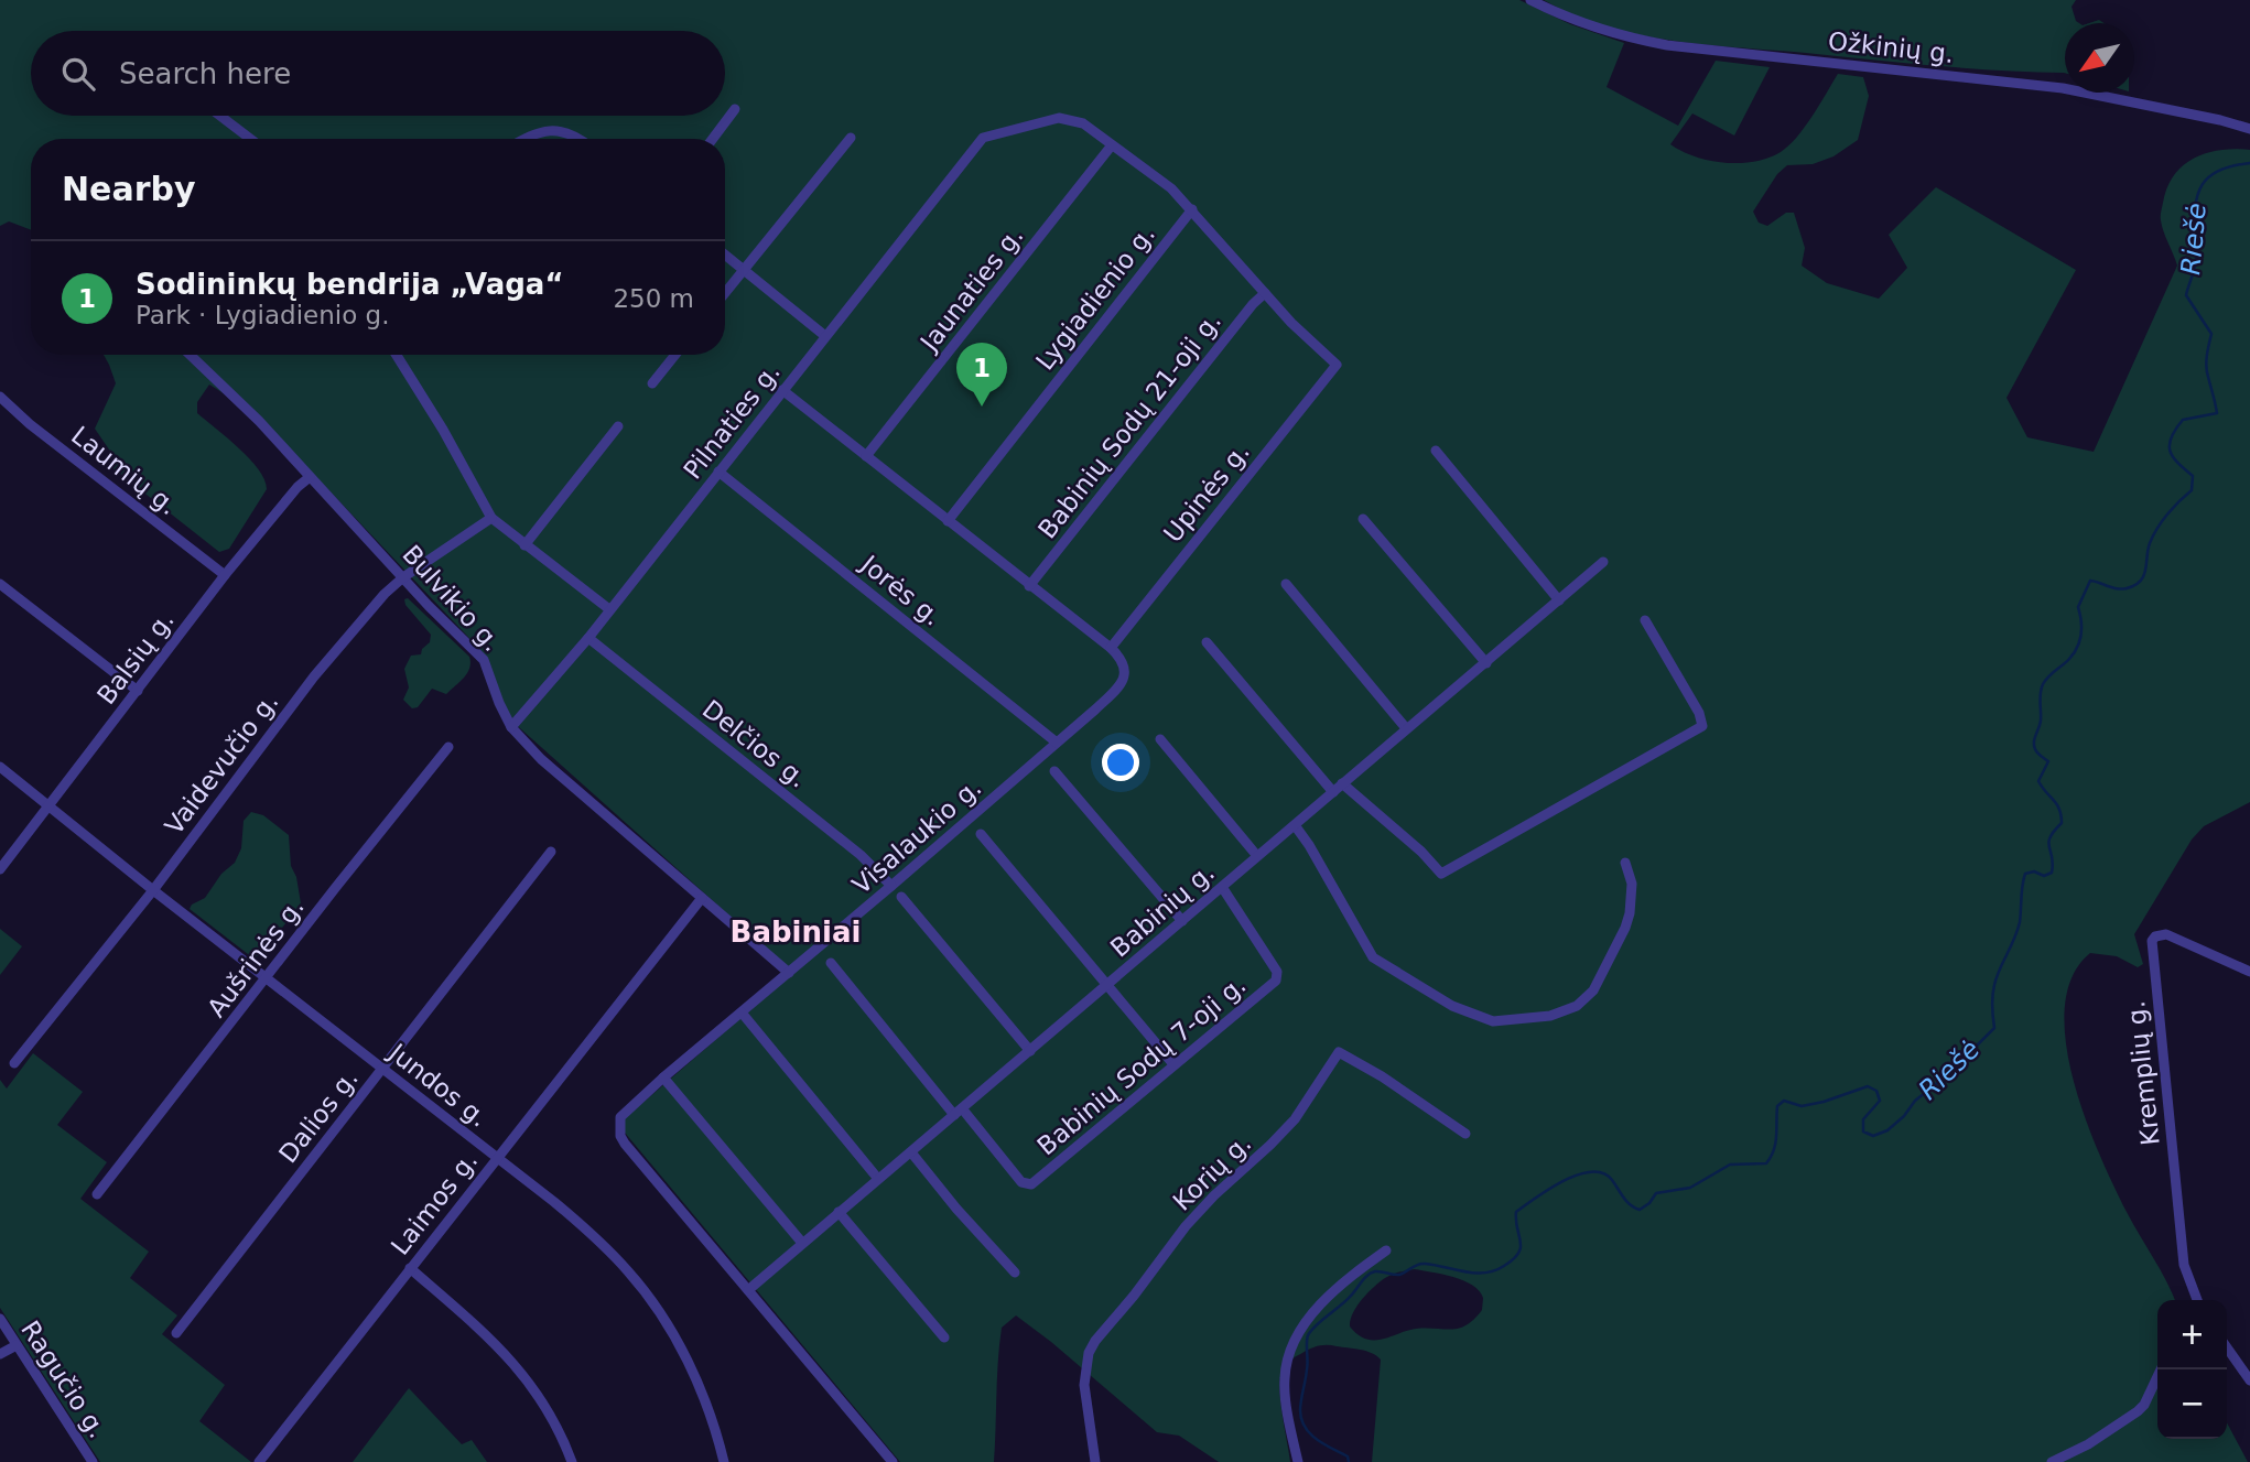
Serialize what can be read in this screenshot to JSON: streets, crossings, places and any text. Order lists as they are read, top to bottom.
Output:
{
  "streets": {
    "street": [
      "Ožkinių g.",
      "Jaunaties g.",
      "Lygiadienio g.",
      "Pilnaties g.",
      "Babinių Sodų 21-oji g.",
      "Laumių g.",
      "Upinės g.",
      "Jorės g.",
      "Bulvikio g.",
      "Balsių g.",
      "Delčios g.",
      "Vaidevučio g.",
      "Visalaukio g.",
      "Babinių g.",
      "Aušrinės g.",
      "Babinių Sodų 7-oji g.",
      "Kremplių g.",
      "Jundos g.",
      "Dalios g.",
      "Korių g.",
      "Laimos g.",
      "Ragučio g."
    ]
  },
  "crossings": [
    ["Jaunaties g.", "Pilnaties g."],
    ["Pilnaties g.", "Jorės g."],
    ["Pilnaties g.", "Bulvikio g."],
    ["Pilnaties g.", "Delčios g."],
    ["Babinių Sodų 21-oji g.", "Upinės g."],
    ["Laumių g.", "Balsių g."],
    ["Upinės g.", "Visalaukio g."],
    ["Jorės g.", "Visalaukio g."],
    ["Bulvikio g.", "Balsių g."],
    ["Bulvikio g.", "Vaidevučio g."],
    ["Bulvikio g.", "Visalaukio g."],
    ["Bulvikio g.", "Laimos g."],
    ["Balsių g.", "Jundos g."],
    ["Delčios g.", "Visalaukio g."],
    ["Vaidevučio g.", "Jundos g."],
    ["Visalaukio g.", "Babinių g."],
    ["Babinių g.", "Babinių Sodų 7-oji g."],
    ["Aušrinės g.", "Jundos g."],
    ["Jundos g.", "Dalios g."],
    ["Jundos g.", "Laimos g."]
  ],
  "districts": ["Babiniai"],
  "water": ["Riešė"],
  "north": "bottom left",
  "page": {
    "search": "Search here",
    "heading": "Nearby",
    "list": [
      {
        "mark": "1",
        "name": "Sodininkų bendrija „Vaga“",
        "note": "Park · Lygiadienio g.",
        "value": "250 m"
      }
    ],
    "pins": "1",
    "map_buttons": ["+", "−"]
  }
}
